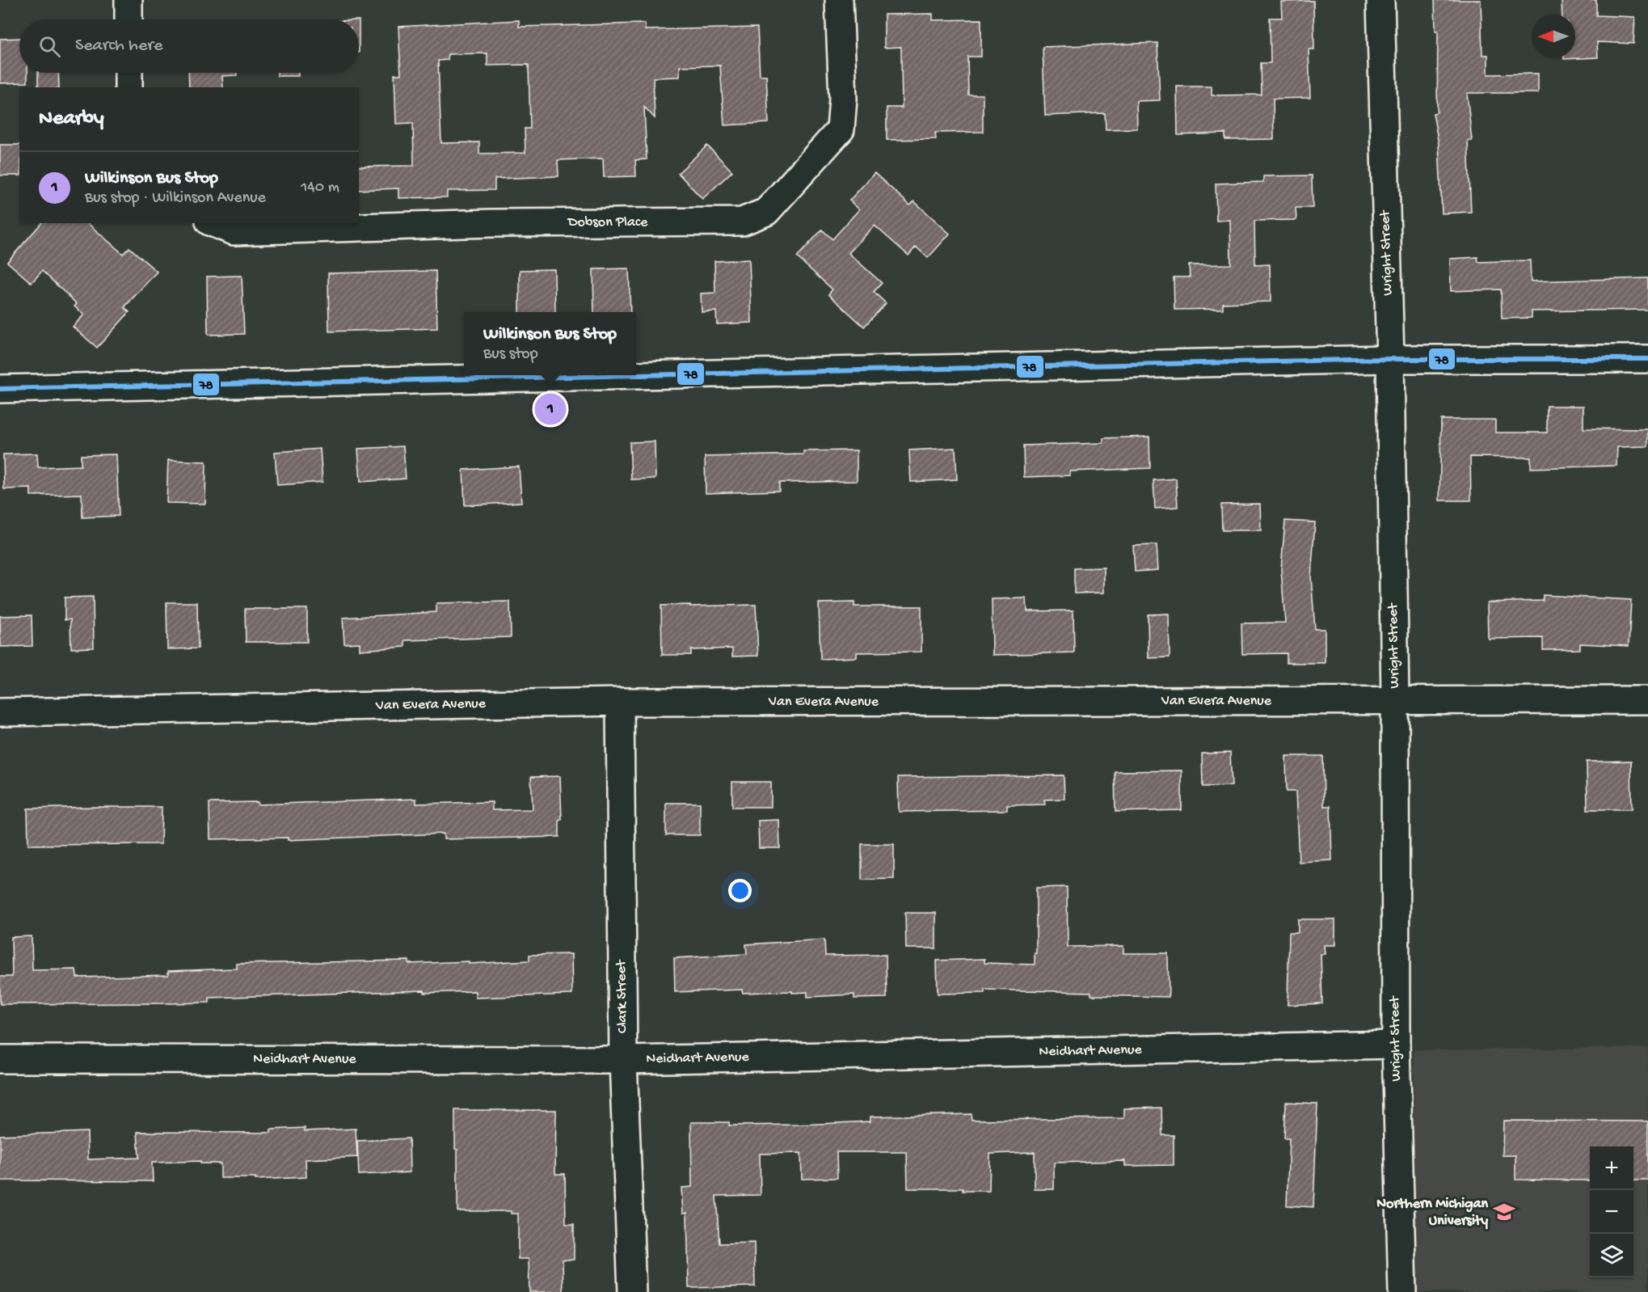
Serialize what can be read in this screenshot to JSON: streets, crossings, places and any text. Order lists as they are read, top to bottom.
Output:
{
  "streets": {
    "street": [
      "Dobson Place",
      "Wright Street",
      "Van Evera Avenue",
      "Clark Street",
      "Neidhart Avenue"
    ]
  },
  "crossings": [
    ["Wright Street", "Van Evera Avenue"],
    ["Wright Street", "Neidhart Avenue"],
    ["Van Evera Avenue", "Clark Street"],
    ["Clark Street", "Neidhart Avenue"]
  ],
  "places": {
    "school or university": ["Northern Michigan University"]
  },
  "lines": ["transit line 78"],
  "north": "left",
  "page": {
    "search": "Search here",
    "heading": "Nearby",
    "list": [
      {
        "mark": "1",
        "name": "Wilkinson Bus Stop",
        "note": "Bus stop · Wilkinson Avenue",
        "value": "140 m"
      }
    ],
    "popup": ["Wilkinson Bus Stop", "Bus stop"],
    "pins": "1",
    "map_buttons": ["+", "−"]
  }
}
